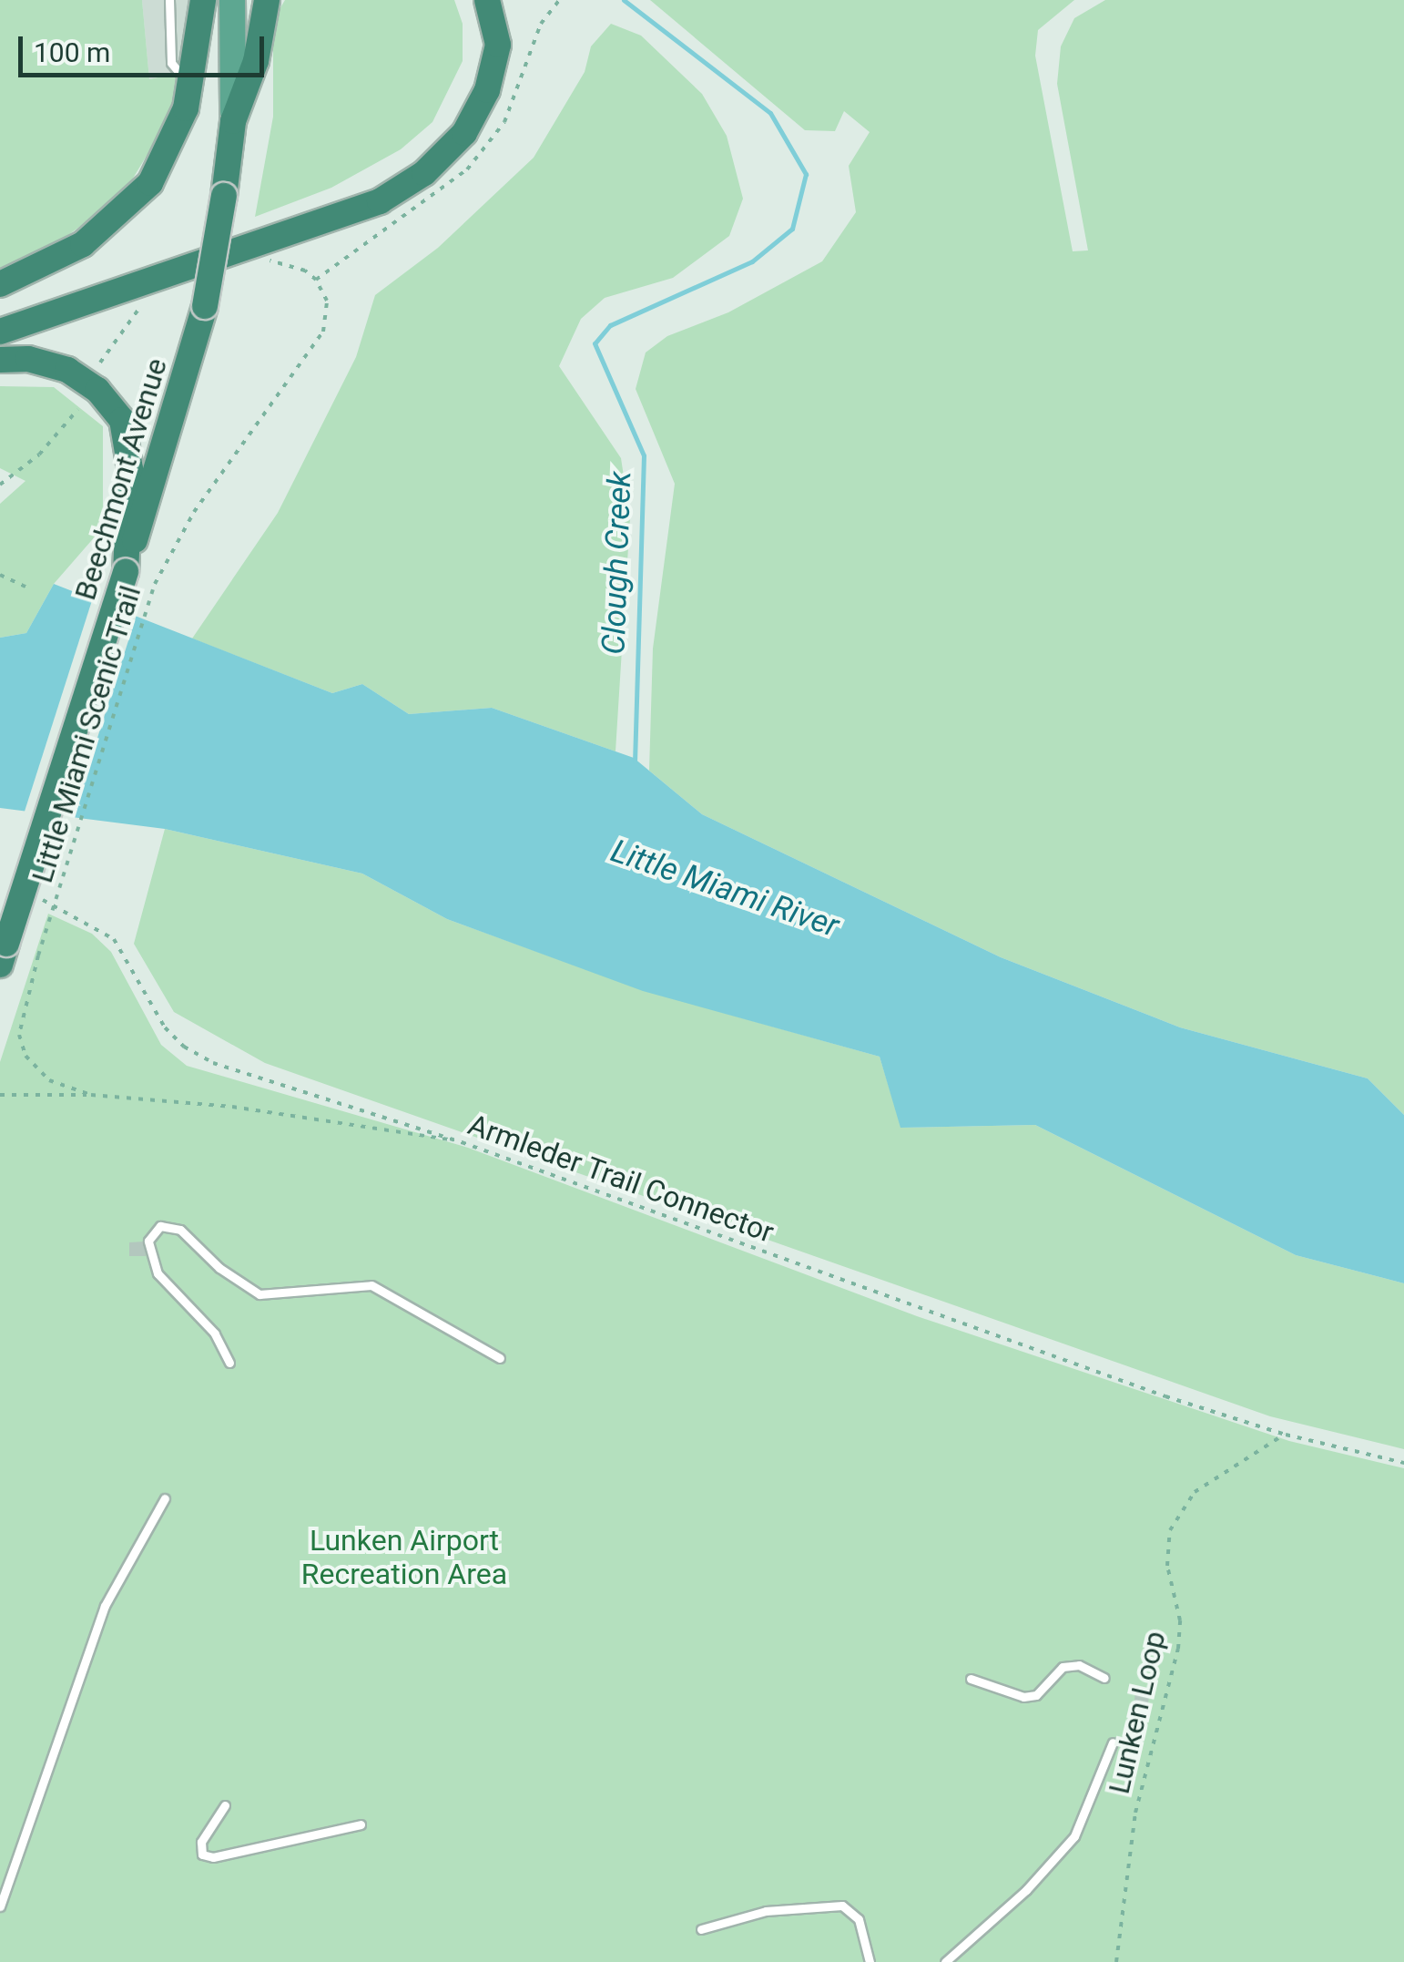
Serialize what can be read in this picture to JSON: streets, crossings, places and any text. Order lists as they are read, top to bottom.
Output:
{
  "streets": {
    "highway": ["Beechmont Avenue"],
    "path": ["Little Miami Scenic Trail", "Armleder Trail Connector", "Lunken Loop"]
  },
  "crossings": [
    ["Little Miami Scenic Trail", "Armleder Trail Connector"],
    ["Armleder Trail Connector", "Lunken Loop"]
  ],
  "water": ["Clough Creek", "Little Miami River"],
  "parks": ["Lunken Airport Recreation Area"],
  "scale_bar": "100 m"
}
